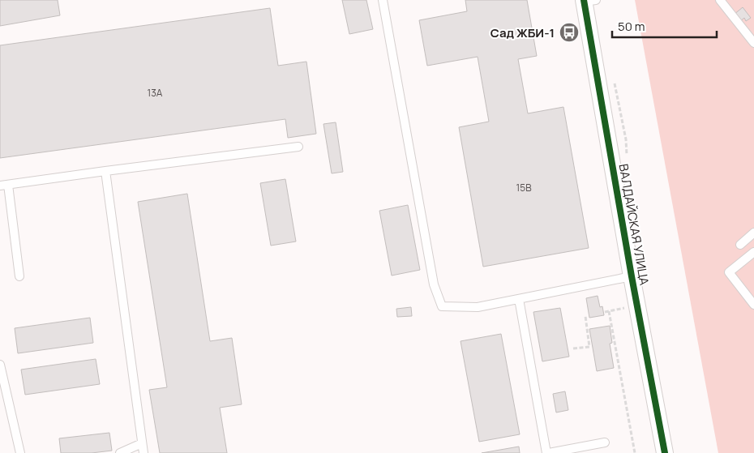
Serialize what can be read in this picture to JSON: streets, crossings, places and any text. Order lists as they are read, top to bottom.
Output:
{
  "streets": {
    "street": ["ВАЛДАЙСКАЯ УЛИЦА"]
  },
  "places": {
    "bus stop": ["Сад ЖБИ-1"]
  },
  "house_numbers": ["13А", "15В"],
  "scale_bar": "50 m"
}
